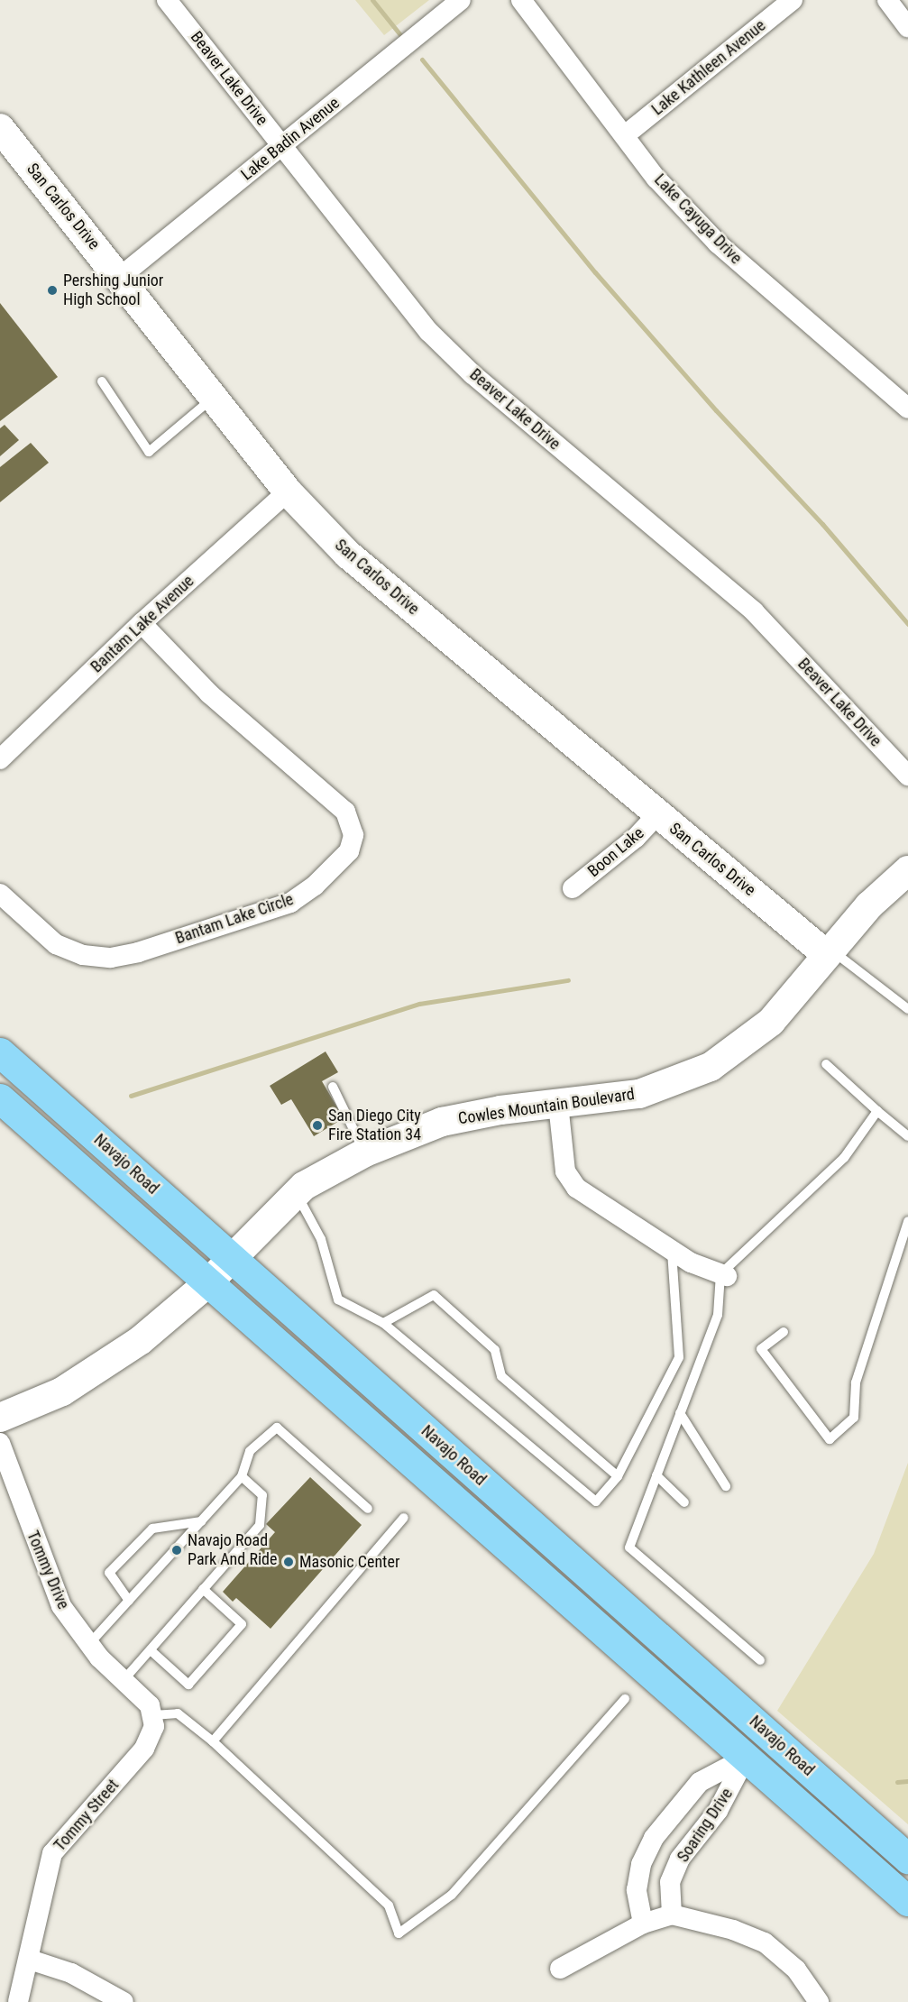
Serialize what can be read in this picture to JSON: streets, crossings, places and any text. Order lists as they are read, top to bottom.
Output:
{
  "streets": {
    "main road": ["Navajo Road"],
    "street": [
      "Lake Kathleen Avenue",
      "Beaver Lake Drive",
      "Lake Badin Avenue",
      "San Carlos Drive",
      "Lake Cayuga Drive",
      "Bantam Lake Avenue",
      "Boon Lake",
      "Bantam Lake Circle",
      "Cowles Mountain Boulevard",
      "Tommy Drive",
      "Tommy Street",
      "Soaring Drive"
    ]
  },
  "crossings": [
    ["Lake Kathleen Avenue", "Lake Cayuga Drive"],
    ["Beaver Lake Drive", "Lake Badin Avenue"],
    ["Lake Badin Avenue", "San Carlos Drive"],
    ["San Carlos Drive", "Bantam Lake Avenue"],
    ["San Carlos Drive", "Boon Lake"],
    ["San Carlos Drive", "Cowles Mountain Boulevard"],
    ["Bantam Lake Avenue", "Bantam Lake Circle"],
    ["Cowles Mountain Boulevard", "Navajo Road"],
    ["Navajo Road", "Soaring Drive"]
  ],
  "places": [
    "Pershing Junior High School",
    "San Diego City Fire Station 34",
    "Navajo Road Park And Ride",
    "Masonic Center"
  ]
}
